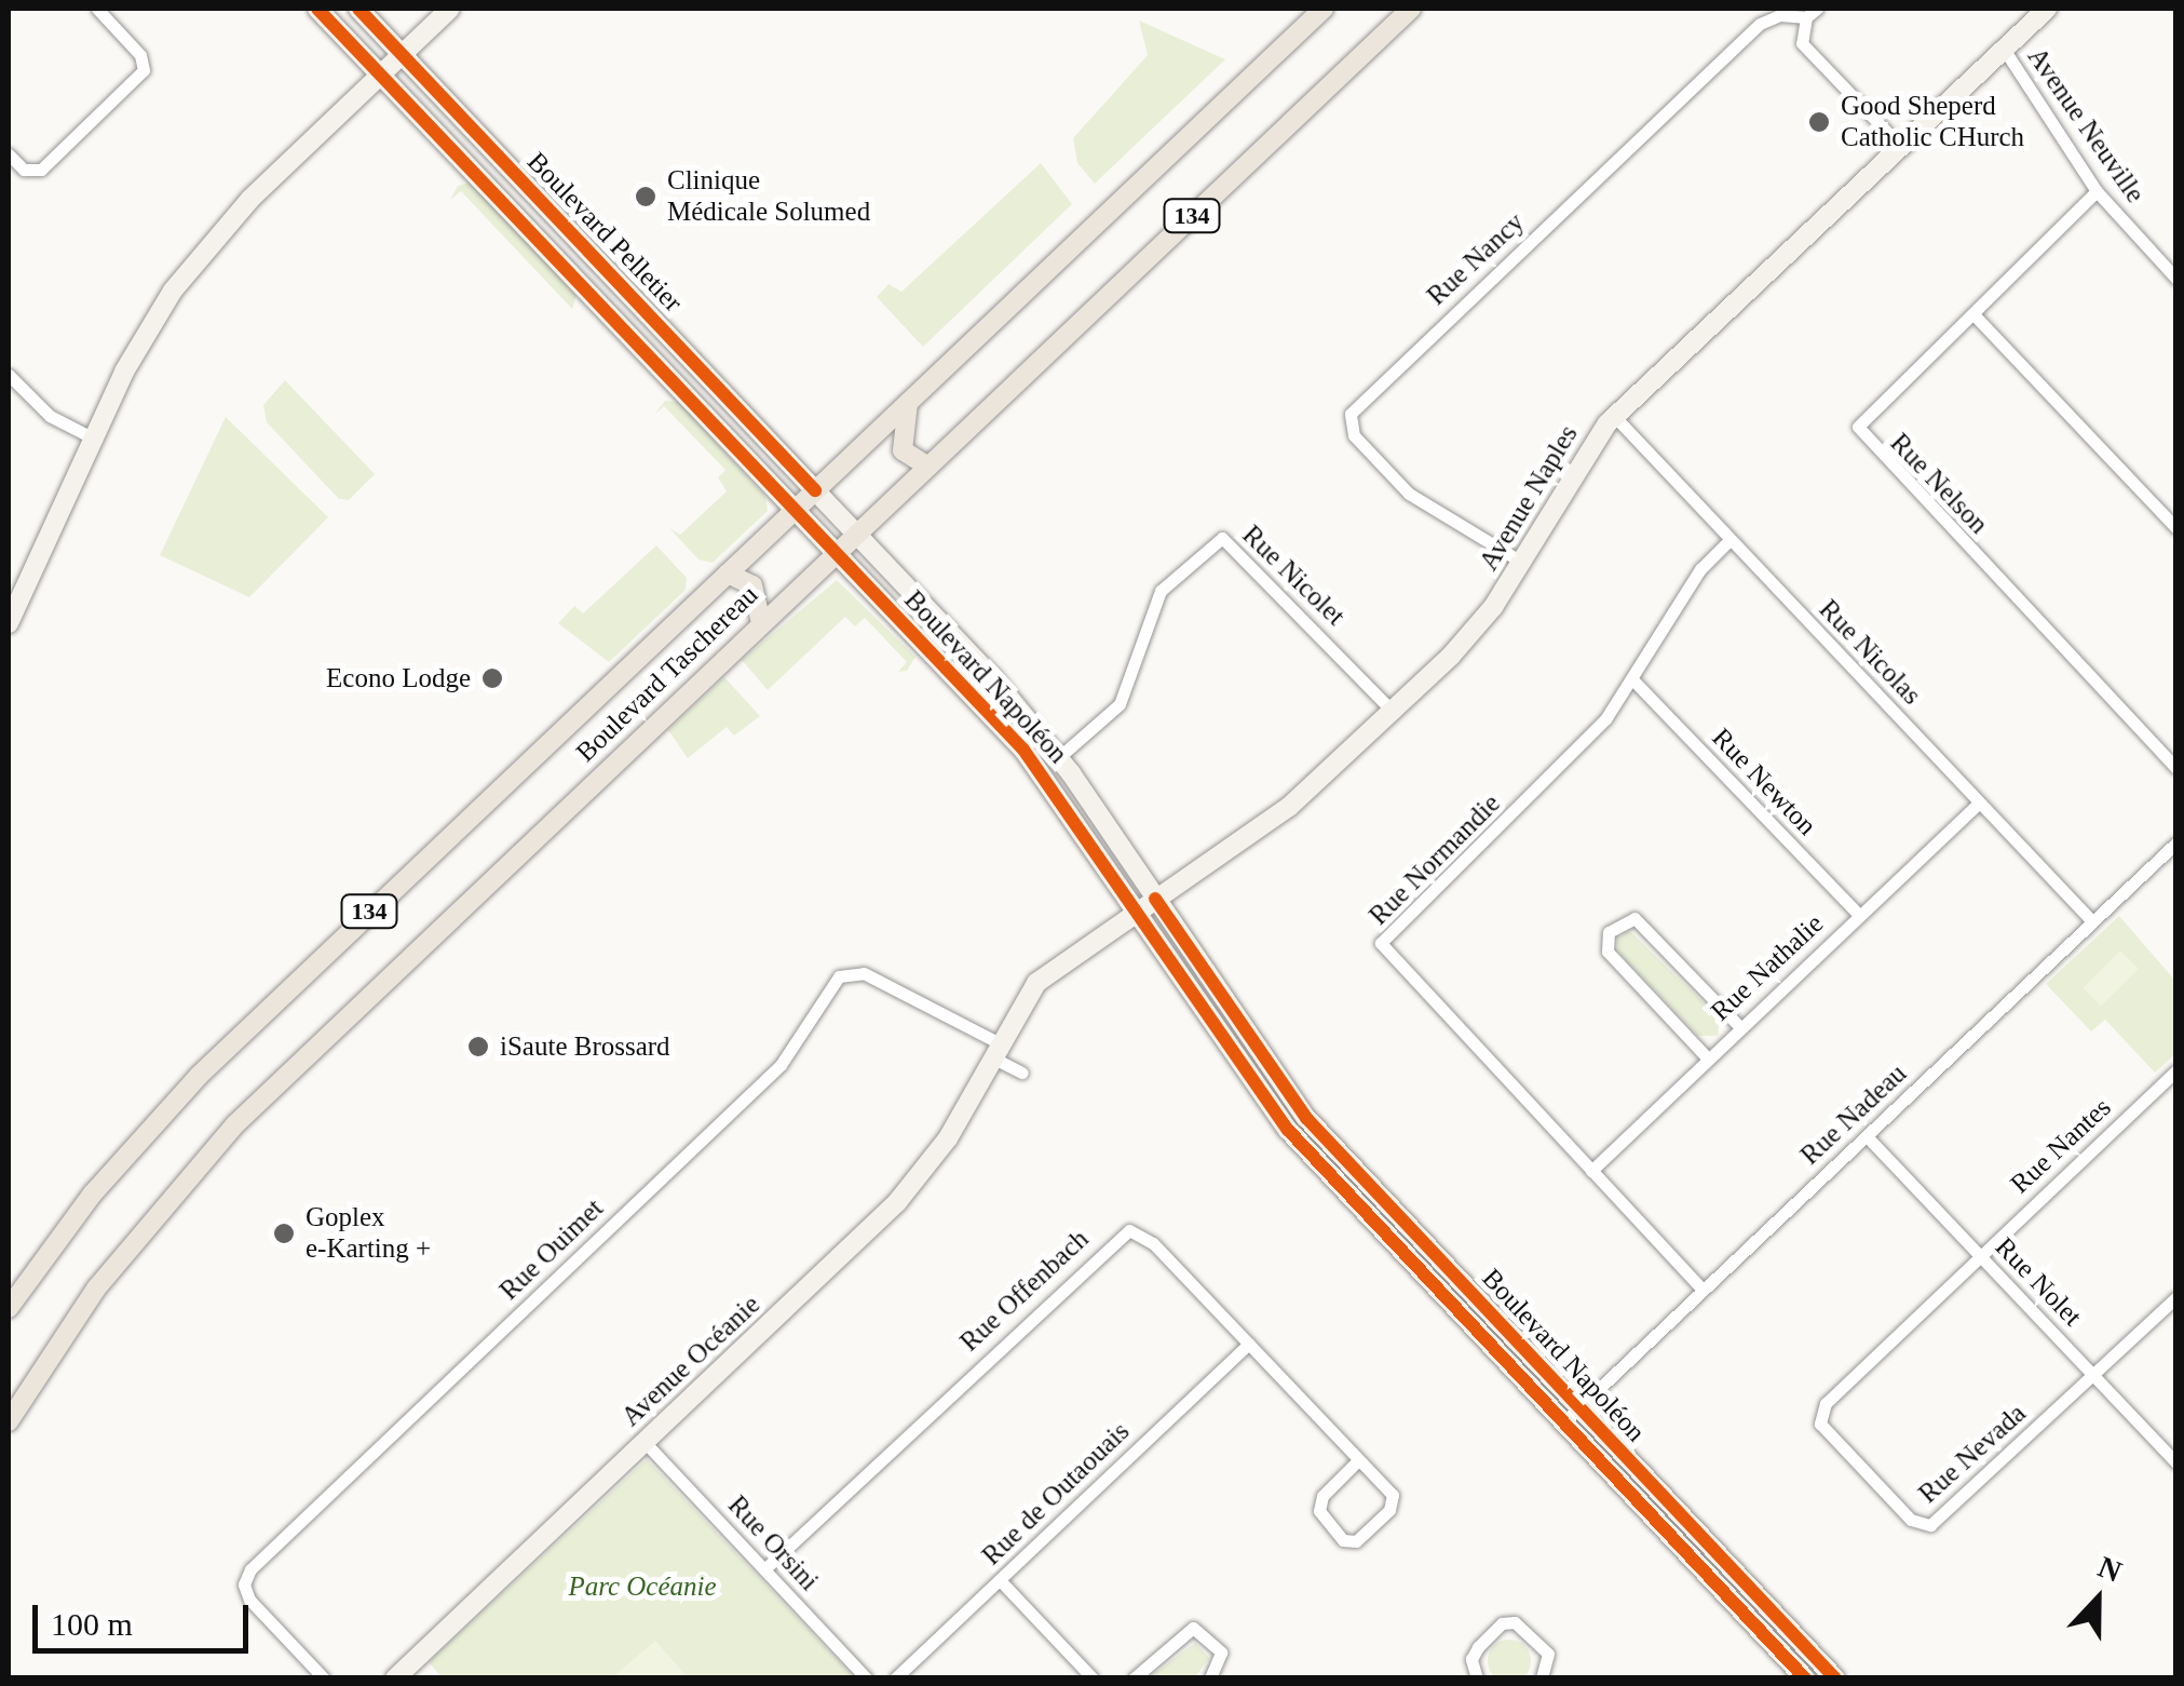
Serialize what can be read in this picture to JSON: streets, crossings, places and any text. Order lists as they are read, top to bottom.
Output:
{
  "streets": {
    "main road": ["134", "Boulevard Taschereau"],
    "street": [
      "Avenue Neuville",
      "Boulevard Pelletier",
      "Rue Nancy",
      "Rue Nelson",
      "Avenue Naples",
      "Rue Nicolet",
      "Rue Nicolas",
      "Boulevard Napoléon",
      "Rue Newton",
      "Rue Normandie",
      "Rue Nathalie",
      "Rue Nadeau",
      "Rue Nantes",
      "Rue Ouimet",
      "Rue Nolet",
      "Rue Offenbach",
      "Avenue Océanie",
      "Rue Nevada",
      "Rue de Outaouais",
      "Rue Orsini"
    ]
  },
  "crossings": [
    ["Avenue Neuville", "Rue Nelson"],
    ["Avenue Neuville", "Avenue Naples"],
    ["Boulevard Pelletier", "Boulevard Taschereau"],
    ["Boulevard Pelletier", "Boulevard Napoléon"],
    ["Rue Nancy", "Avenue Naples"],
    ["Avenue Naples", "Rue Nicolet"],
    ["Avenue Naples", "Rue Nicolas"],
    ["Avenue Naples", "Boulevard Napoléon"],
    ["Avenue Naples", "Avenue Océanie"],
    ["Rue Nicolet", "Boulevard Napoléon"],
    ["Rue Nicolas", "Rue Normandie"],
    ["Rue Nicolas", "Rue Nathalie"],
    ["Rue Nicolas", "Rue Nadeau"],
    ["Boulevard Taschereau", "Boulevard Napoléon"],
    ["Boulevard Napoléon", "Rue Nadeau"],
    ["Boulevard Napoléon", "Avenue Océanie"],
    ["Rue Newton", "Rue Normandie"],
    ["Rue Newton", "Rue Nathalie"],
    ["Rue Normandie", "Rue Nathalie"],
    ["Rue Normandie", "Rue Nadeau"],
    ["Rue Nadeau", "Rue Nolet"],
    ["Rue Nantes", "Rue Nolet"],
    ["Rue Nantes", "Rue Nevada"],
    ["Rue Ouimet", "Avenue Océanie"],
    ["Rue Nolet", "Rue Nevada"],
    ["Rue Offenbach", "Rue de Outaouais"],
    ["Rue Offenbach", "Rue Orsini"],
    ["Avenue Océanie", "Rue Orsini"]
  ],
  "parks": ["Parc Océanie"],
  "places": [
    "Good Sheperd Catholic CHurch",
    "Clinique Médicale Solumed",
    "Econo Lodge",
    "iSaute Brossard",
    "Goplex e-Karting +"
  ],
  "scale_bar": "100 m",
  "north": "top"
}
